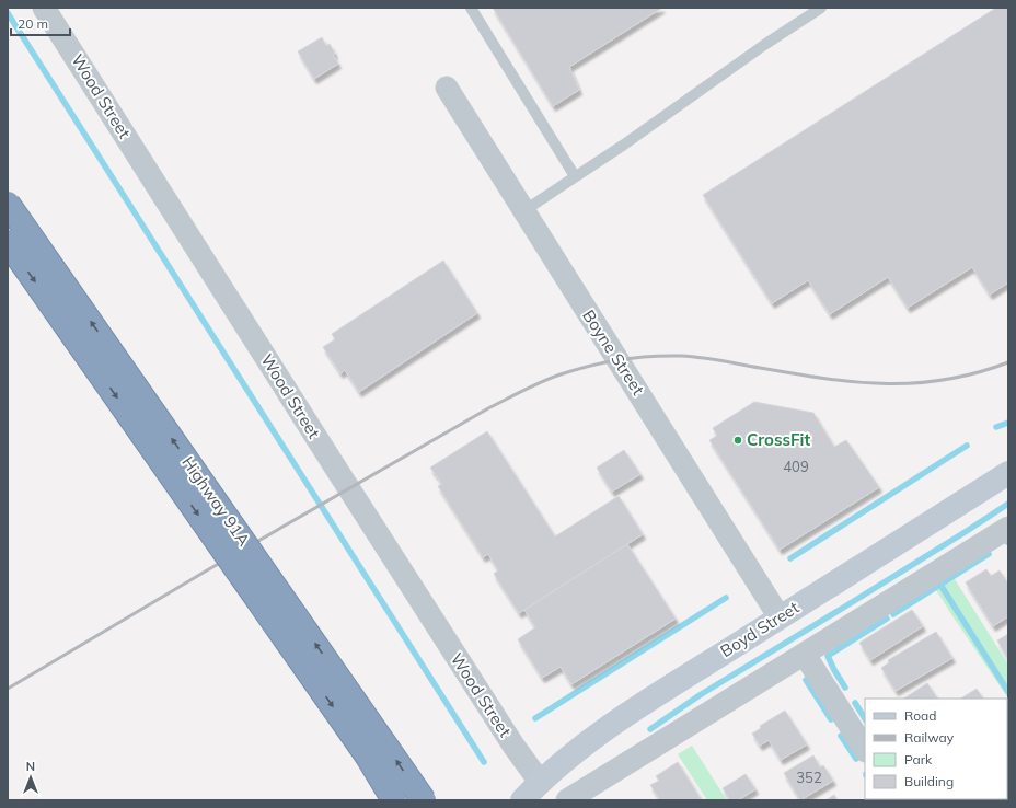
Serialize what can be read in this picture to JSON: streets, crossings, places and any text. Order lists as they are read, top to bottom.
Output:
{
  "streets": {
    "highway": ["Highway 91A"],
    "main road": ["Boyd Street"],
    "street": ["Wood Street", "Boyne Street"]
  },
  "crossings": [
    ["Wood Street", "Boyd Street"],
    ["Boyne Street", "Boyd Street"]
  ],
  "places": ["CrossFit"],
  "house_numbers": ["409", "352"],
  "legend": [
    "Road",
    "Railway",
    "Park",
    "Building"
  ],
  "scale_bar": "20 m",
  "north": "top"
}
